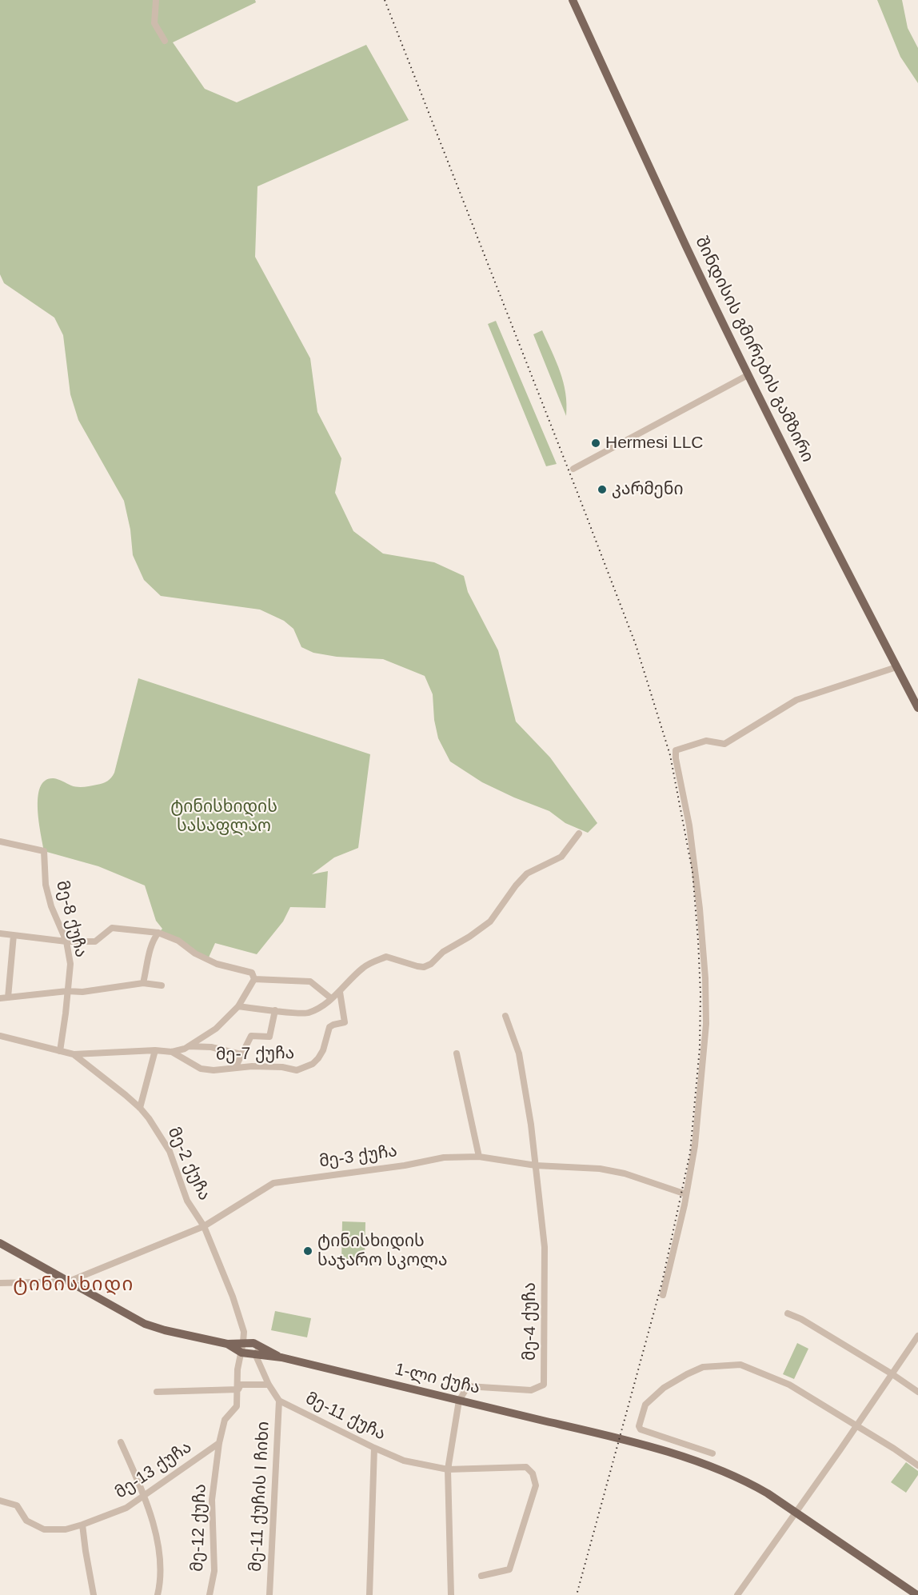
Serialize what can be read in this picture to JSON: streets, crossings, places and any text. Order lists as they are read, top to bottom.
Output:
{
  "streets": {
    "main road": ["შინდისის გმირების გამზირი", "1-ლი ქუჩა"],
    "street": [
      "მე-8 ქუჩა",
      "მე-7 ქუჩა",
      "მე-3 ქუჩა",
      "მე-2 ქუჩა",
      "მე-4 ქუჩა",
      "მე-11 ქუჩა",
      "მე-13 ქუჩა",
      "მე-11 ქუჩის I ჩიხი",
      "მე-12 ქუჩა"
    ]
  },
  "crossings": [
    ["მე-8 ქუჩა", "მე-2 ქუჩა"],
    ["მე-3 ქუჩა", "მე-2 ქუჩა"],
    ["მე-3 ქუჩა", "მე-4 ქუჩა"],
    ["მე-3 ქუჩა", "1-ლი ქუჩა"],
    ["მე-2 ქუჩა", "მე-12 ქუჩა"],
    ["მე-4 ქუჩა", "1-ლი ქუჩა"],
    ["1-ლი ქუჩა", "მე-11 ქუჩა"],
    ["1-ლი ქუჩა", "მე-12 ქუჩა"],
    ["მე-11 ქუჩა", "მე-11 ქუჩის I ჩიხი"],
    ["მე-13 ქუჩა", "მე-12 ქუჩა"]
  ],
  "districts": ["ტინისხიდი"],
  "parks": ["ტინისხიდის სასაფლაო"],
  "places": ["Hermesi LLC", "კარმენი", "ტინისხიდის საჯარო სკოლა"]
}
